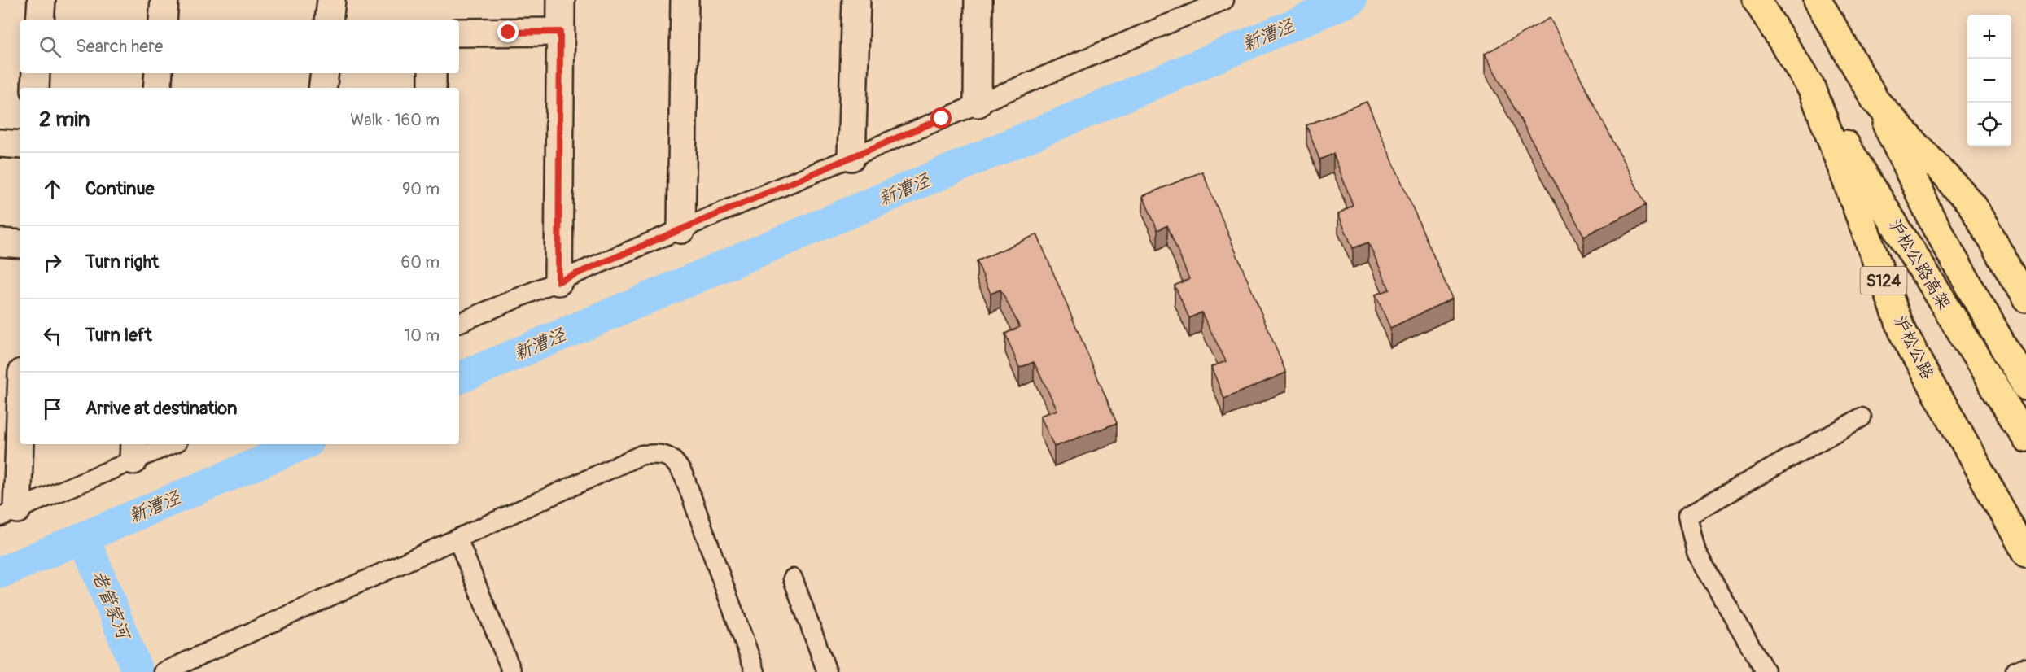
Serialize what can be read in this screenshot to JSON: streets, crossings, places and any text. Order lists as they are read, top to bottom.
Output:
{
  "streets": {
    "main road": ["沪松公路高架", "S124", "沪松公路"]
  },
  "crossings": [
    ["沪松公路高架", "沪松公路"]
  ],
  "water": ["新漕泾", "老管家河"],
  "page": {
    "map_buttons": ["+", "−"],
    "search": "Search here",
    "heading": ["2 min", "Walk · 160 m"],
    "list": [
      ["Continue", "90 m"],
      ["Turn right", "60 m"],
      ["Turn left", "10 m"],
      "Arrive at destination"
    ]
  }
}
